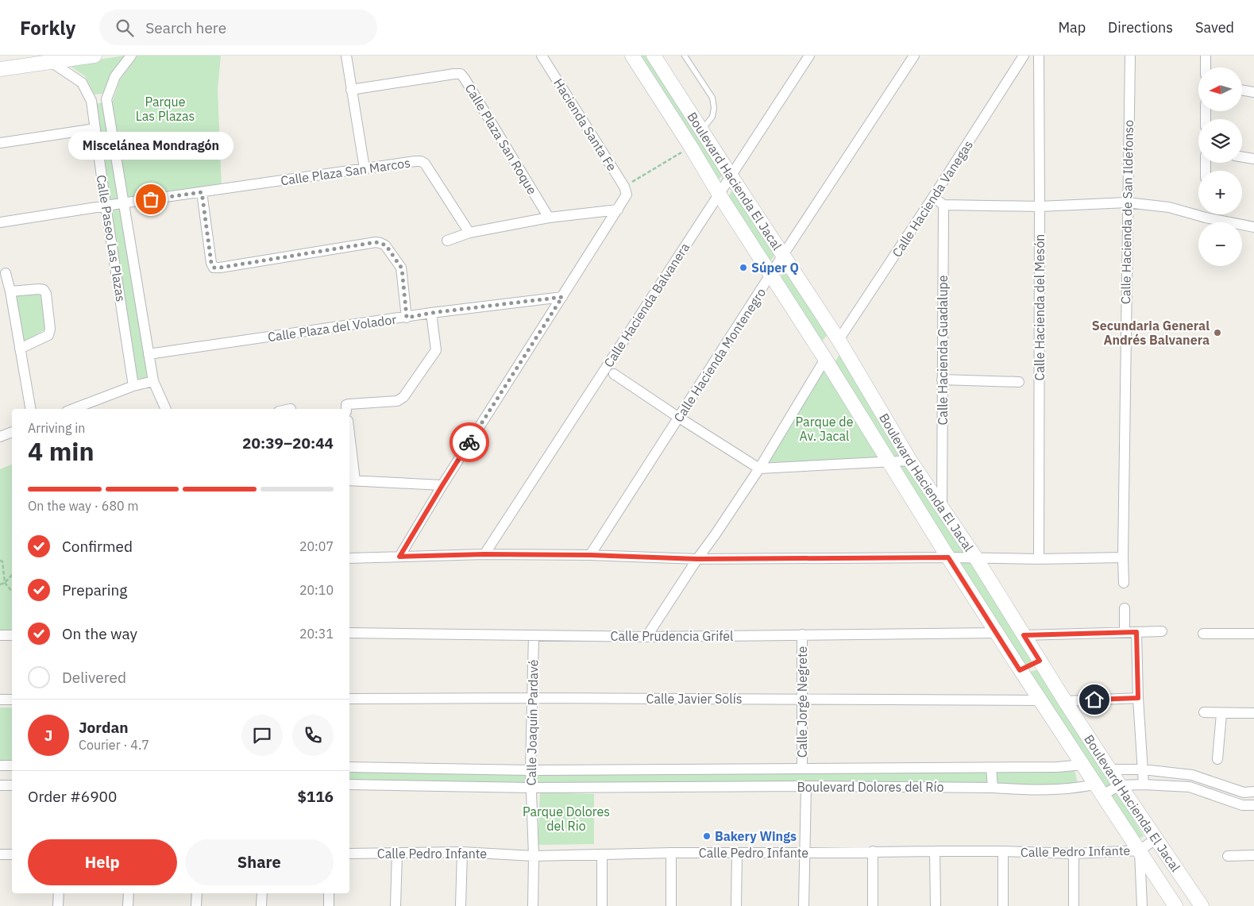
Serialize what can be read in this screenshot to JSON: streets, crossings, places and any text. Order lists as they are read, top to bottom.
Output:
{
  "streets": {
    "main road": ["Boulevard Hacienda El Jacal"],
    "street": [
      "Hacienda Santa Fe",
      "Calle Plaza San Roque",
      "Calle Plaza San Marcos",
      "Calle Hacienda Vanegas",
      "Calle Hacienda de San Ildefonso",
      "Calle Paseo Las Plazas",
      "Calle Hacienda Balvanera",
      "Calle Hacienda del Mesón",
      "Calle Plaza del Volador",
      "Calle Hacienda Guadalupe",
      "Calle Hacienda Montenegro",
      "Calle Prudencia Grifel",
      "Calle Javier Solís",
      "Calle Jorge Negrete",
      "Calle Joaquín Pardavé",
      "Boulevard Dolores del Río",
      "Calle Pedro Infante"
    ]
  },
  "crossings": [
    ["Calle Plaza San Marcos", "Calle Paseo Las Plazas"],
    ["Boulevard Hacienda El Jacal", "Calle Hacienda Vanegas"],
    ["Boulevard Hacienda El Jacal", "Calle Hacienda Balvanera"],
    ["Boulevard Hacienda El Jacal", "Calle Hacienda Guadalupe"],
    ["Boulevard Hacienda El Jacal", "Calle Hacienda Montenegro"],
    ["Boulevard Hacienda El Jacal", "Calle Prudencia Grifel"],
    ["Boulevard Hacienda El Jacal", "Calle Javier Solís"],
    ["Boulevard Hacienda El Jacal", "Boulevard Dolores del Río"],
    ["Boulevard Hacienda El Jacal", "Calle Pedro Infante"],
    ["Calle Paseo Las Plazas", "Calle Plaza del Volador"],
    ["Calle Prudencia Grifel", "Calle Jorge Negrete"],
    ["Calle Prudencia Grifel", "Calle Joaquín Pardavé"],
    ["Calle Javier Solís", "Calle Jorge Negrete"],
    ["Calle Javier Solís", "Calle Joaquín Pardavé"],
    ["Calle Jorge Negrete", "Boulevard Dolores del Río"],
    ["Calle Joaquín Pardavé", "Boulevard Dolores del Río"],
    ["Calle Joaquín Pardavé", "Calle Pedro Infante"]
  ],
  "parks": ["Parque Las Plazas", "Parque de Av. Jacal", "Parque Dolores del Rio"],
  "places": [
    "Miscelánea Mondragón",
    "Súper Q",
    "Secundaria General Andrés Balvanera",
    "Bakery Wings"
  ],
  "north": "left",
  "page": {
    "header": "Forkly",
    "search": "Search here",
    "nav": ["Map", "Directions", "Saved"],
    "map_buttons": ["+", "−"],
    "bubble": "Miscelánea Mondragón",
    "heading": ["4 min", "Arriving in", "20:39–20:44"],
    "panel": [
      "Jordan",
      "Courier · 4.7",
      "Order #6900",
      "$116"
    ],
    "bar": "On the way · 680 m",
    "list": [
      ["Confirmed", "20:07"],
      ["Preparing", "20:10"],
      ["On the way", "20:31"],
      "Delivered"
    ],
    "round": "J",
    "buttons": ["Help", "Share"]
  }
}
